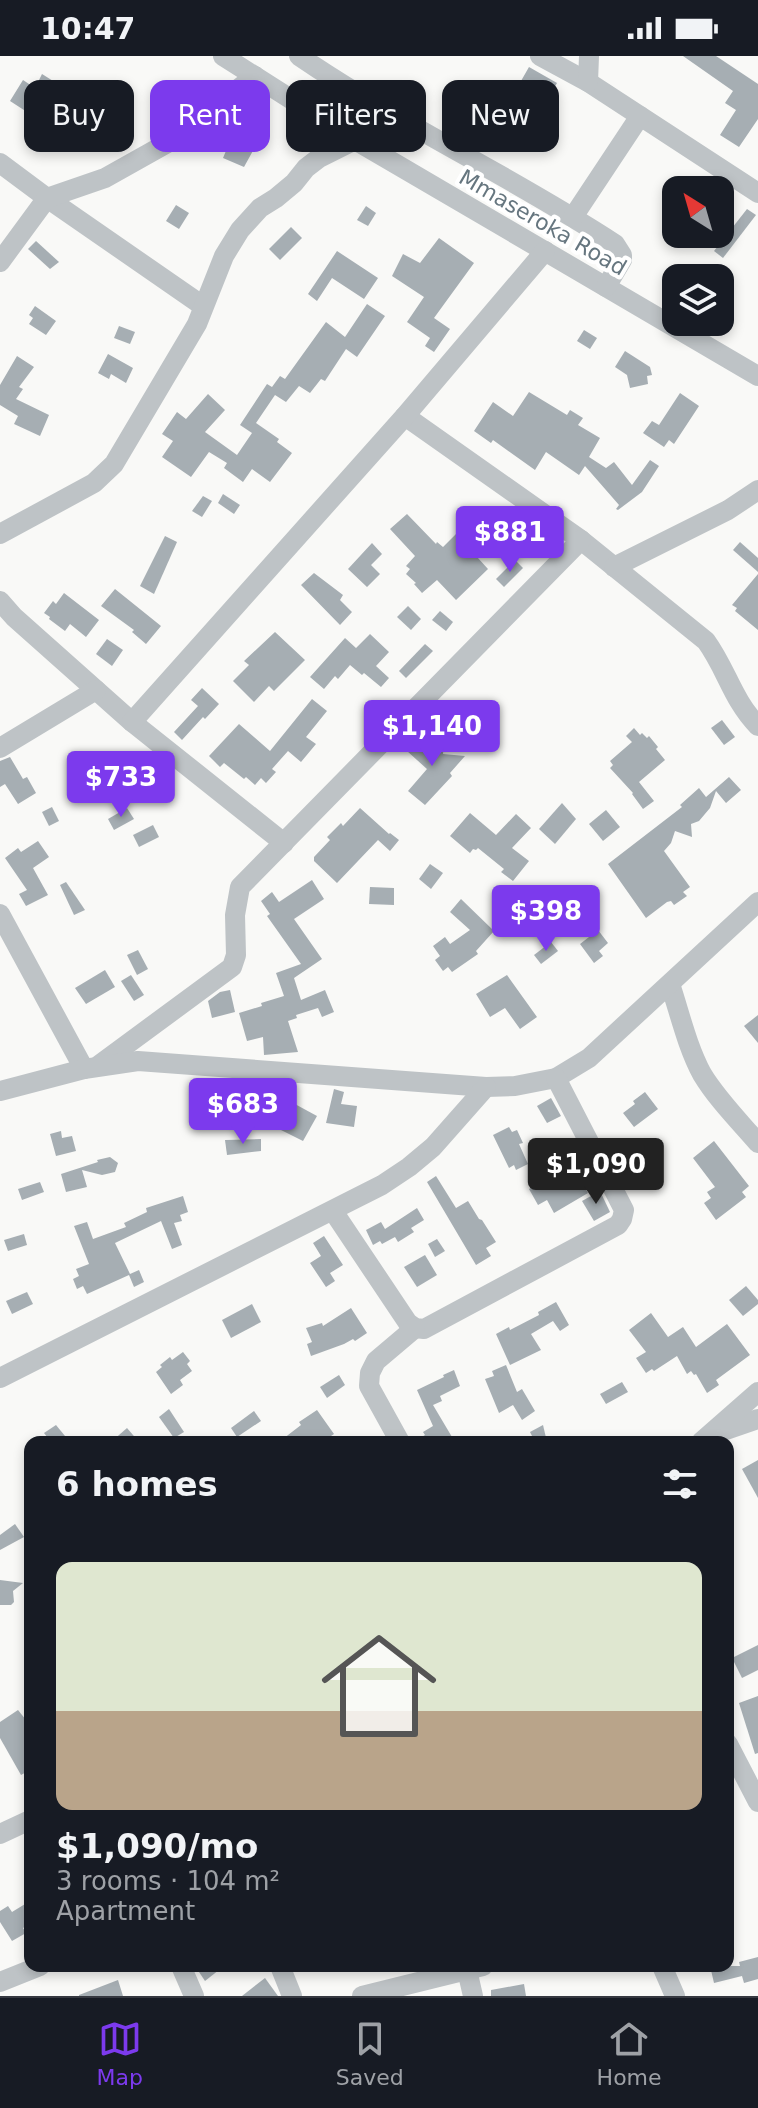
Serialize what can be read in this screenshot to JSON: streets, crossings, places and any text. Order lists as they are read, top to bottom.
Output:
{
  "streets": {
    "street": ["Mmaseroka Road"]
  },
  "north": "top left",
  "page": {
    "status": "10:47",
    "chip": [
      "Buy",
      "Rent",
      "Filters",
      "New"
    ],
    "price": [
      "$881",
      "$1,140",
      "$733",
      "$398",
      "$683",
      "$1,090"
    ],
    "heading": "6 homes",
    "list": [
      {
        "name": "$1,090/mo",
        "note": "3 rooms · 104 m² · Apartment"
      }
    ],
    "tabs": ["Map", "Saved", "Home"]
  }
}
